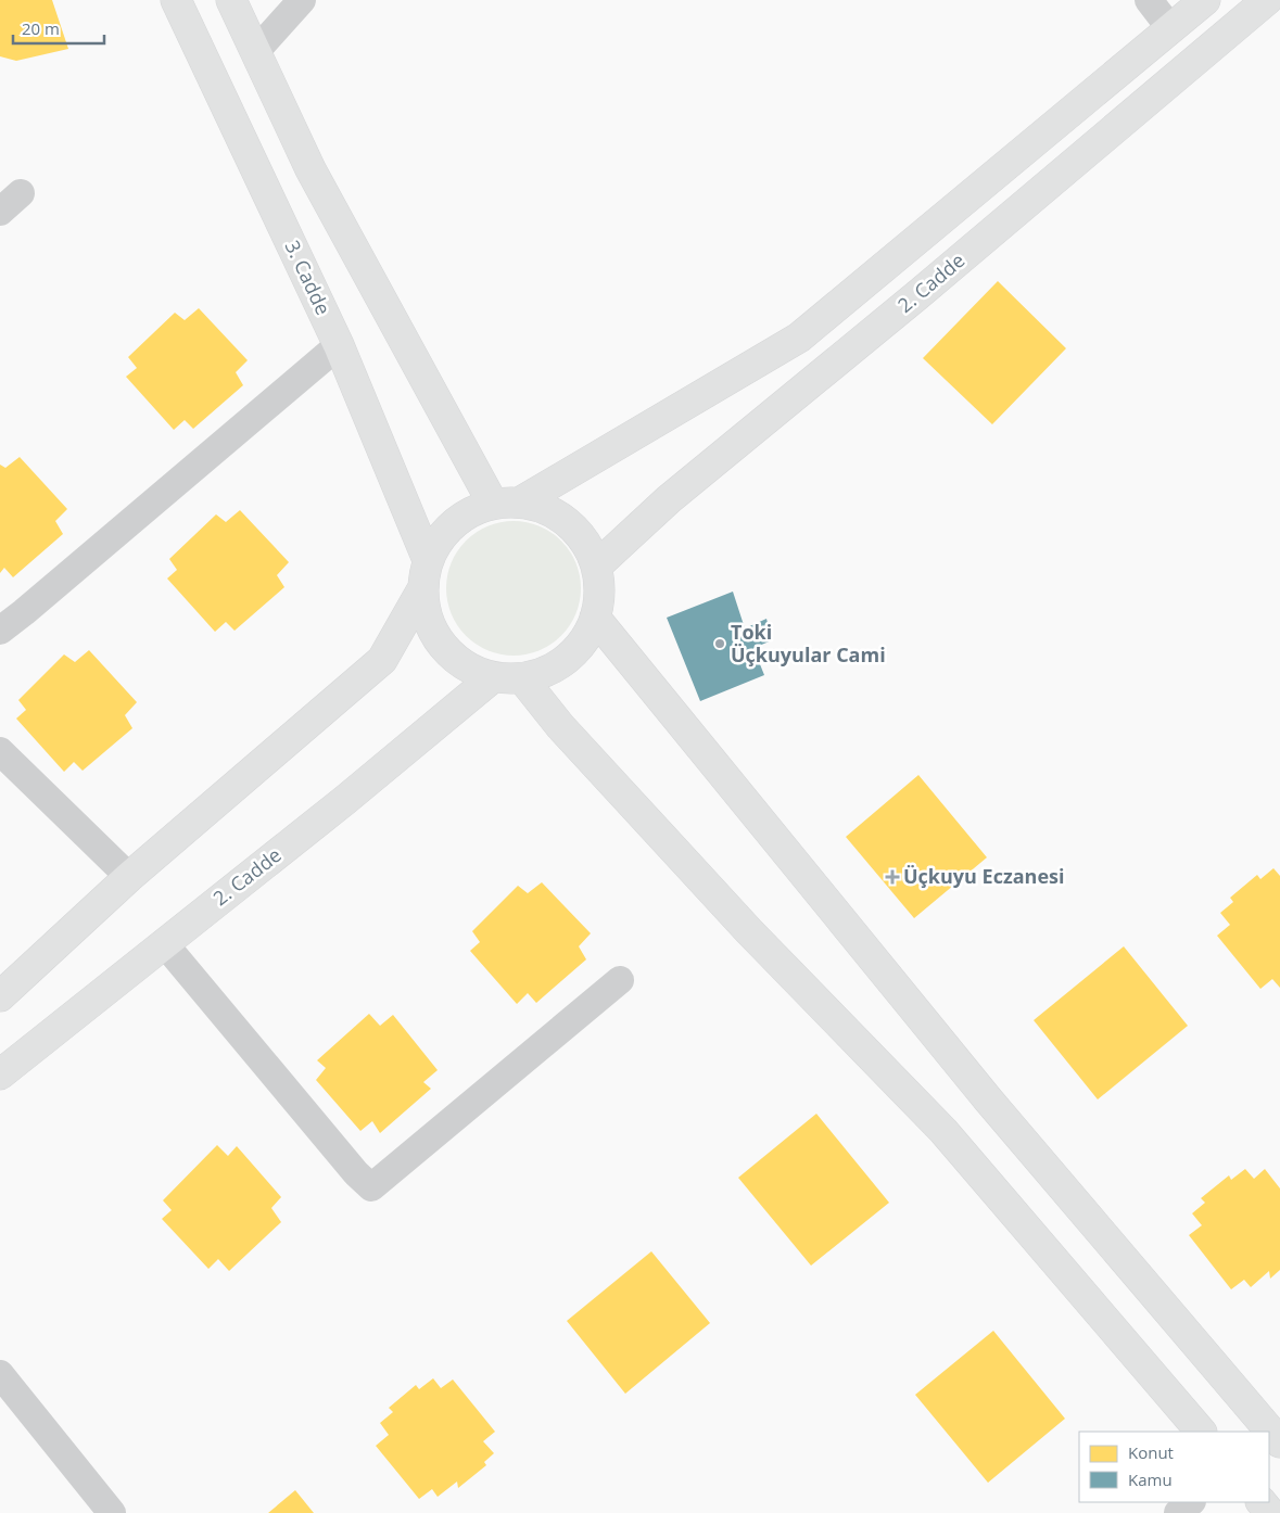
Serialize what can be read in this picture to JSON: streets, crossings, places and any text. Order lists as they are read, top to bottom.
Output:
{
  "streets": {
    "main road": ["3. Cadde", "2. Cadde"]
  },
  "crossings": [
    ["3. Cadde", "2. Cadde"]
  ],
  "places": {
    "other": ["Toki Üçkuyular Cami"],
    "health": ["Üçkuyu Eczanesi"]
  },
  "legend": ["Konut", "Kamu"],
  "scale_bar": "20 m"
}
